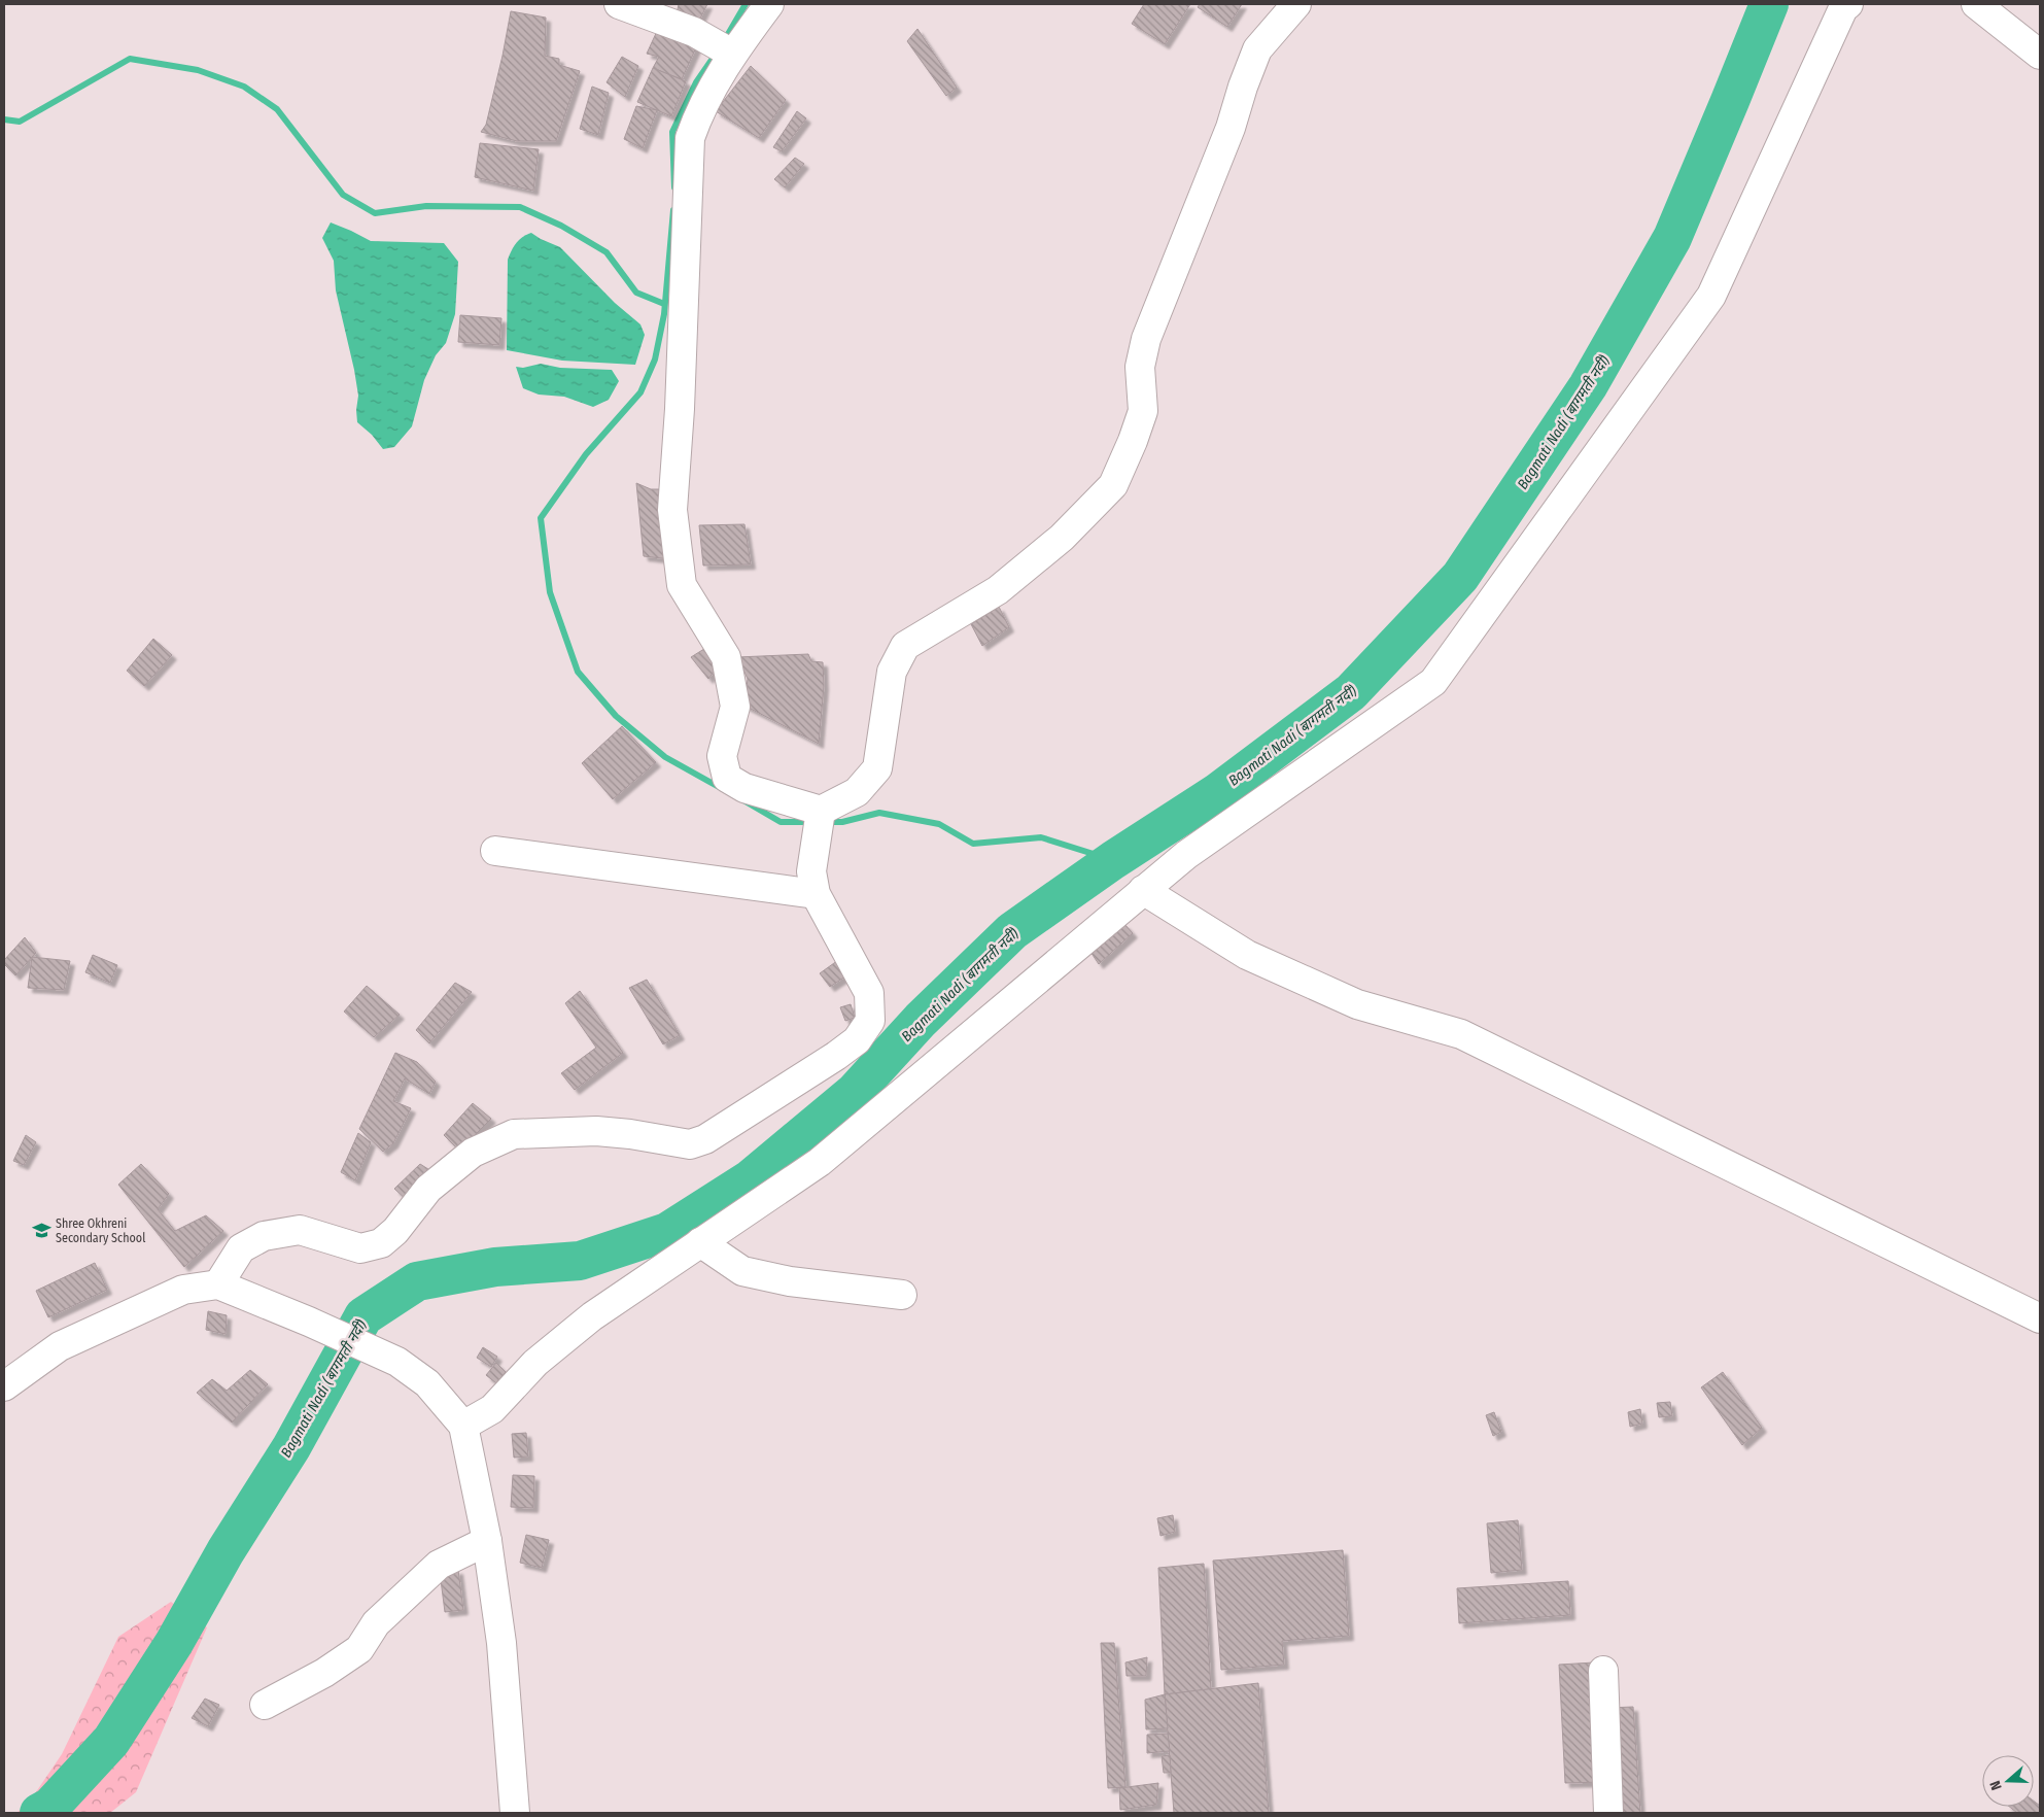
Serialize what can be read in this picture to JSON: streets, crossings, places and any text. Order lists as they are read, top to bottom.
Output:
{
  "water": ["Bagmati Nadi (बागमती नदी)"],
  "places": {
    "school or university": ["Shree Okhreni Secondary School"]
  },
  "north": "left"
}
